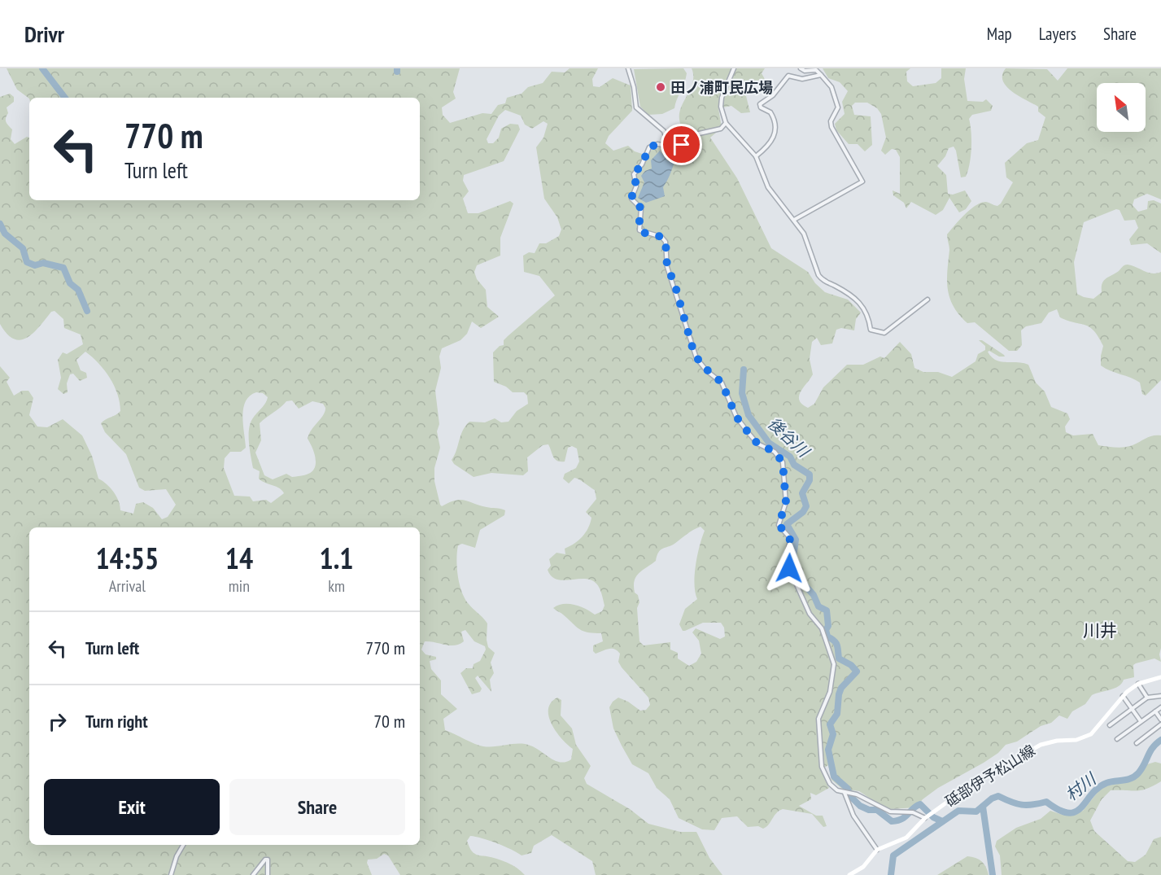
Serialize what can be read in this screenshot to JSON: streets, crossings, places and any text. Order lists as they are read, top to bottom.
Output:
{
  "streets": {
    "main road": ["砥部伊予松山線"]
  },
  "districts": ["川井"],
  "water": ["後谷川", "村川"],
  "places": ["田ノ浦町民広場"],
  "north": "top left",
  "page": {
    "header": "Drivr",
    "nav": ["Map", "Layers", "Share"],
    "turn": ["770 m", "Turn left"],
    "eta": [
      "14:55",
      "Arrival",
      "14",
      "min",
      "1.1",
      "km"
    ],
    "list": [
      {
        "name": "Turn left",
        "value": "770 m"
      },
      {
        "name": "Turn right",
        "value": "70 m"
      }
    ],
    "buttons": ["Exit", "Share"]
  }
}
